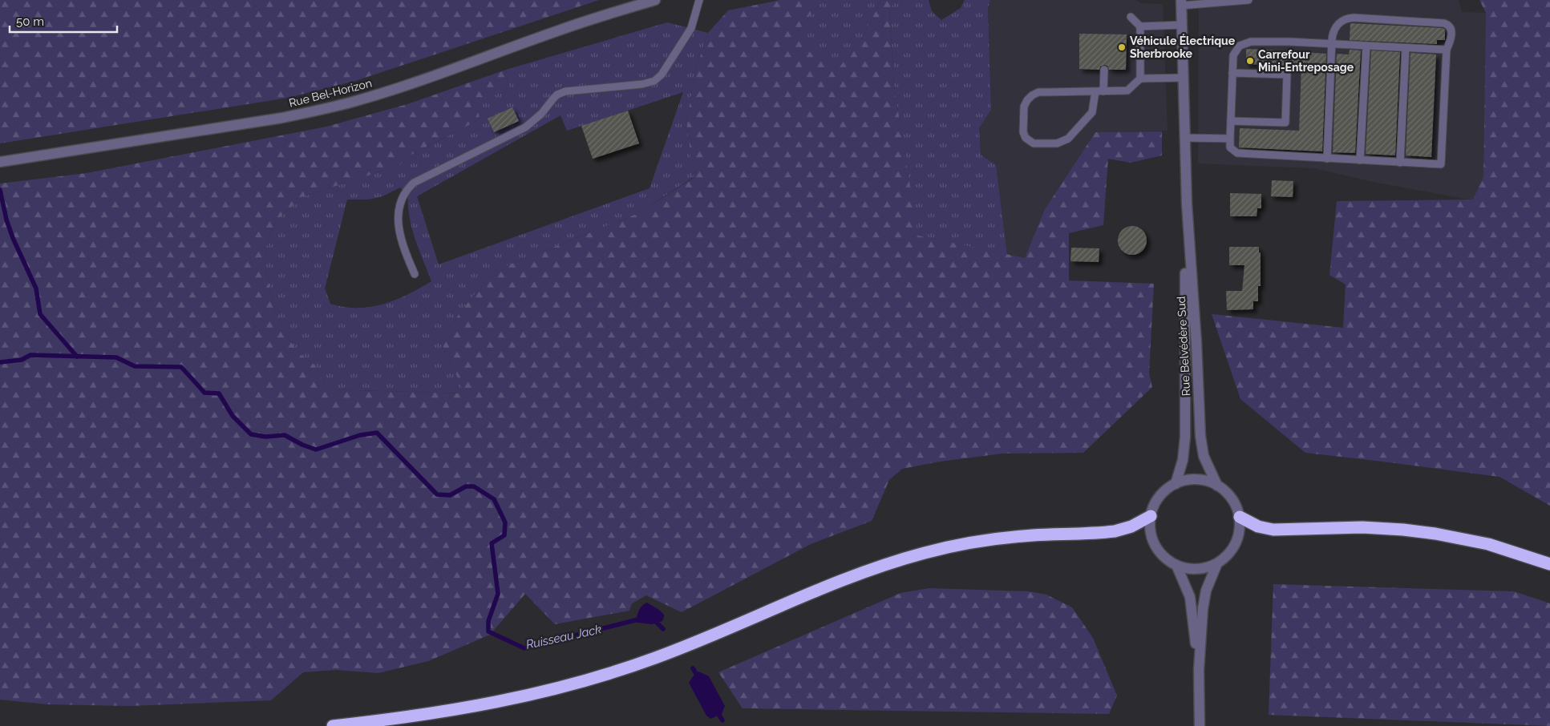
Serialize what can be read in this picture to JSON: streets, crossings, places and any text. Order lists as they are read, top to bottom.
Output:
{
  "streets": {
    "street": ["Rue Bel-Horizon", "Rue Belvédère Sud"]
  },
  "water": ["Ruisseau Jack"],
  "places": ["Véhicule Électrique Sherbrooke", "Carrefour Mini-Entreposage"],
  "scale_bar": "50 m"
}
